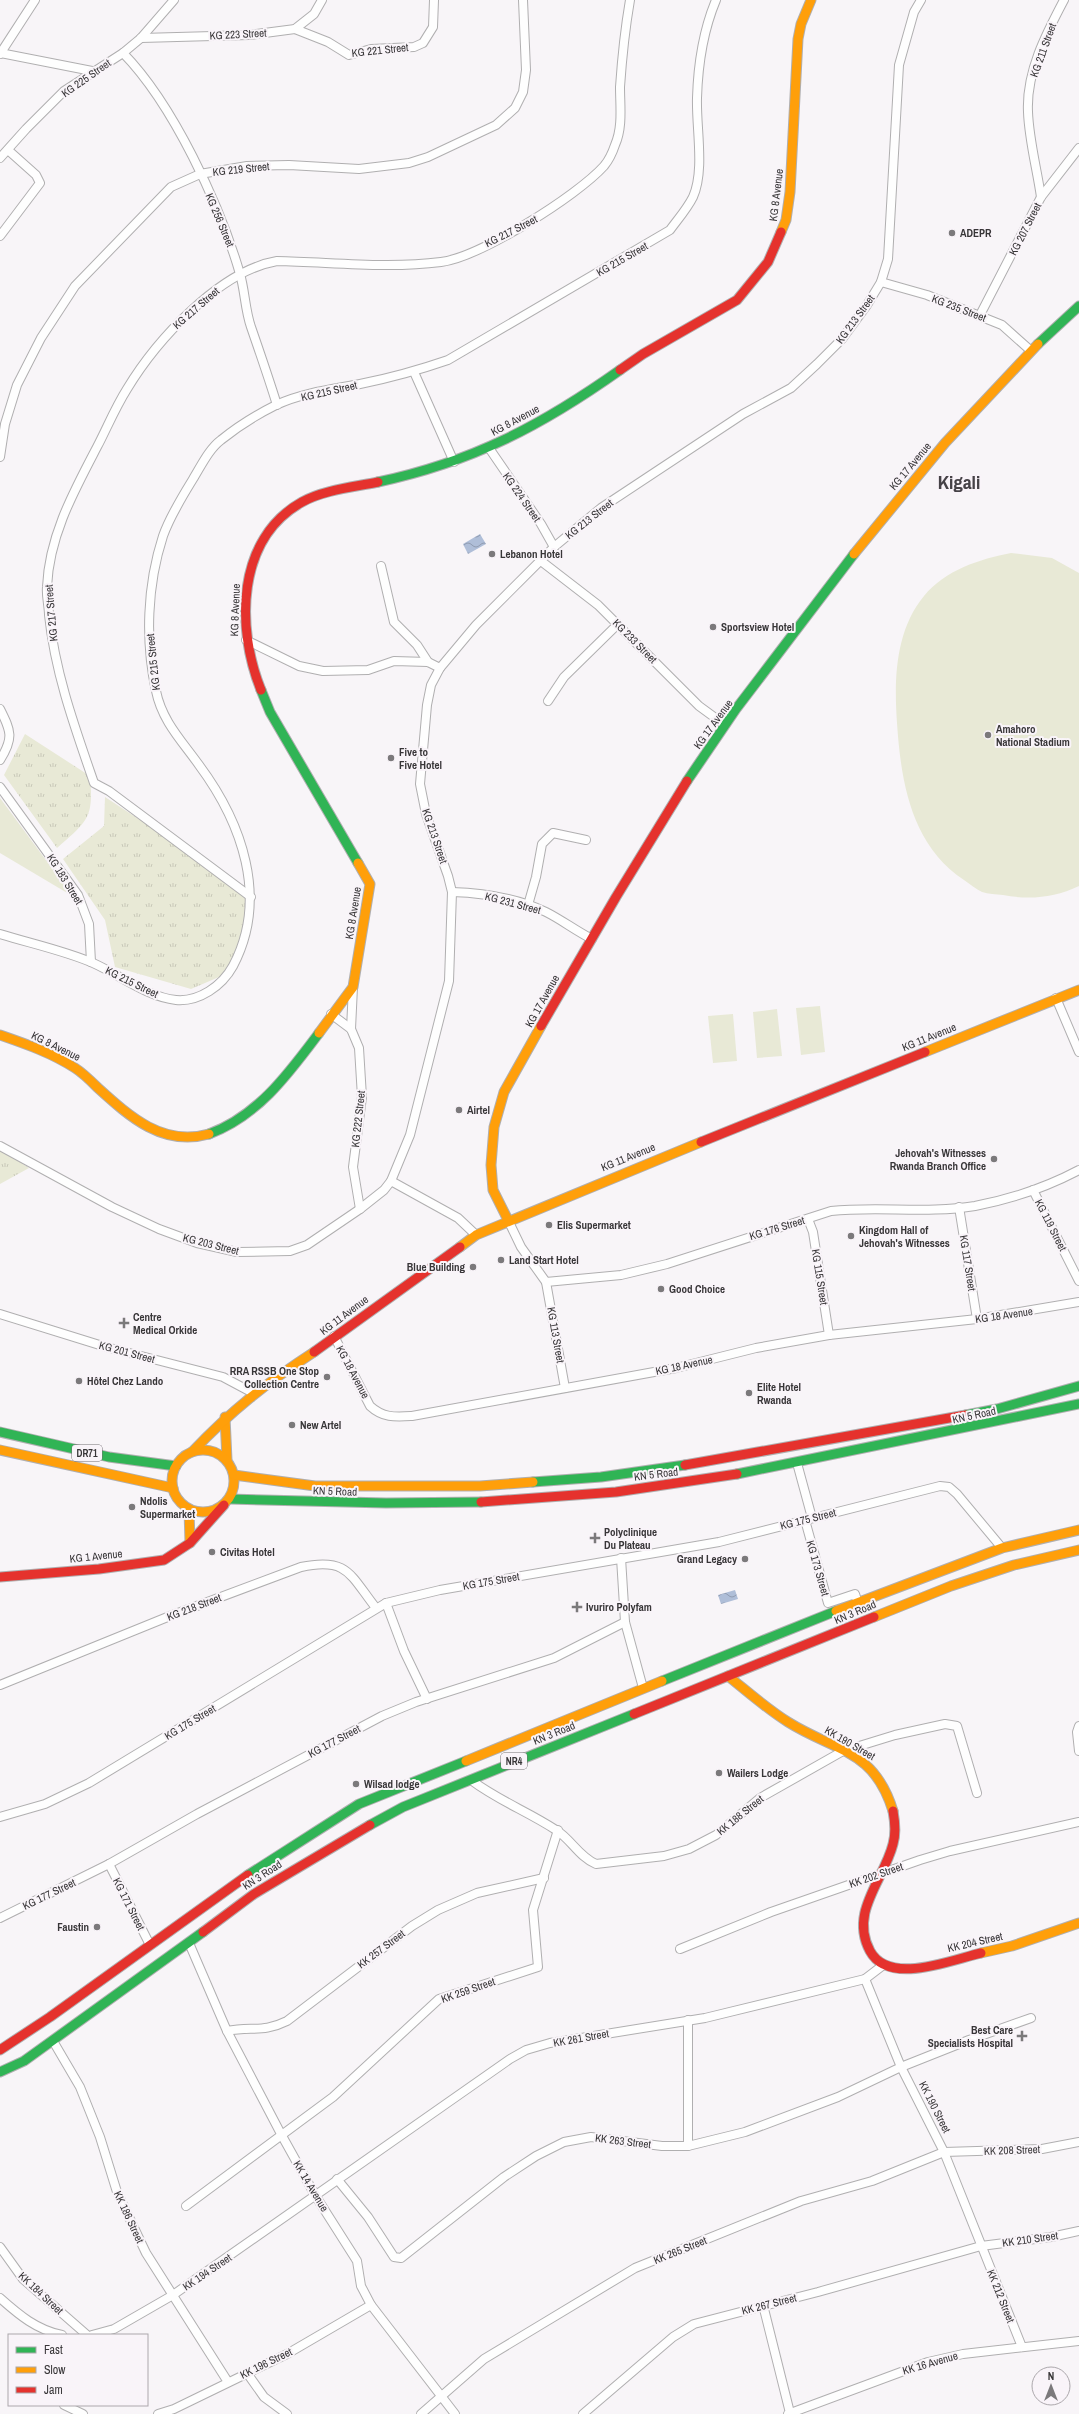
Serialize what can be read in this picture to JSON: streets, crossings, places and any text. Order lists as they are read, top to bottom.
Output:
{
  "streets": {
    "main road": [
      "KG 8 Avenue",
      "KG 17 Avenue",
      "KG 11 Avenue",
      "KN 5 Road",
      "DR71",
      "KG 1 Avenue",
      "KN 3 Road",
      "KK 190 Street",
      "NR4",
      "KK 204 Street"
    ],
    "street": [
      "KG 223 Street",
      "KG 221 Street",
      "KG 211 Street",
      "KG 225 Street",
      "KG 219 Street",
      "KG 256 Street",
      "KG 207 Street",
      "KG 217 Street",
      "KG 215 Street",
      "KG 235 Street",
      "KG 213 Street",
      "KG 224 Street",
      "KG 233 Street",
      "KG 183 Street",
      "KG 231 Street",
      "KG 222 Street",
      "KG 119 Street",
      "KG 176 Street",
      "KG 203 Street",
      "KG 117 Street",
      "KG 115 Street",
      "KG 18 Avenue",
      "KG 113 Street",
      "KG 201 Street",
      "KG 175 Street",
      "KG 173 Street",
      "KG 218 Street",
      "KG 177 Street",
      "KK 188 Street",
      "KK 202 Street",
      "KG 171 Street",
      "KK 257 Street",
      "KK 259 Street",
      "KK 261 Street",
      "KK 263 Street",
      "KK 208 Street",
      "KK 14 Avenue",
      "KK 186 Street",
      "KK 210 Street",
      "KK 265 Street",
      "KK 194 Street",
      "KK 184 Street",
      "KK 212 Street",
      "KK 267 Street",
      "KK 196 Street",
      "KK 16 Avenue"
    ]
  },
  "crossings": [
    ["KG 223 Street", "KG 221 Street"],
    ["KG 223 Street", "KG 225 Street"],
    ["KG 211 Street", "KG 207 Street"],
    ["KG 225 Street", "KG 256 Street"],
    ["KG 219 Street", "KG 256 Street"],
    ["KG 8 Avenue", "KG 224 Street"],
    ["KG 8 Avenue", "KG 222 Street"],
    ["KG 256 Street", "KG 217 Street"],
    ["KG 256 Street", "KG 215 Street"],
    ["KG 207 Street", "KG 235 Street"],
    ["KG 217 Street", "KG 215 Street"],
    ["KG 215 Street", "KG 183 Street"],
    ["KG 235 Street", "KG 213 Street"],
    ["KG 235 Street", "KG 17 Avenue"],
    ["KG 213 Street", "KG 224 Street"],
    ["KG 213 Street", "KG 233 Street"],
    ["KG 213 Street", "KG 231 Street"],
    ["KG 213 Street", "KG 203 Street"],
    ["KG 17 Avenue", "KG 233 Street"],
    ["KG 17 Avenue", "KG 231 Street"],
    ["KG 17 Avenue", "KG 11 Avenue"],
    ["KG 11 Avenue", "KG 18 Avenue"],
    ["KG 11 Avenue", "KG 201 Street"],
    ["KG 11 Avenue", "KN 5 Road"],
    ["KG 11 Avenue", "DR71"],
    ["KG 11 Avenue", "KG 1 Avenue"],
    ["KG 222 Street", "KG 203 Street"],
    ["KG 119 Street", "KG 176 Street"],
    ["KG 176 Street", "KG 117 Street"],
    ["KG 176 Street", "KG 115 Street"],
    ["KG 176 Street", "KG 113 Street"],
    ["KG 117 Street", "KG 18 Avenue"],
    ["KG 115 Street", "KG 18 Avenue"],
    ["KG 18 Avenue", "KG 113 Street"],
    ["KN 5 Road", "DR71"],
    ["KN 5 Road", "KG 1 Avenue"],
    ["KN 5 Road", "KG 173 Street"],
    ["DR71", "KG 1 Avenue"],
    ["KG 175 Street", "KG 173 Street"],
    ["KG 175 Street", "KG 218 Street"],
    ["KG 175 Street", "KN 3 Road"],
    ["KG 173 Street", "KN 3 Road"],
    ["KN 3 Road", "KK 190 Street"],
    ["KN 3 Road", "KK 188 Street"],
    ["KN 3 Road", "KG 171 Street"],
    ["KN 3 Road", "KK 14 Avenue"],
    ["KN 3 Road", "KK 186 Street"],
    ["KG 177 Street", "KG 171 Street"],
    ["KK 190 Street", "KK 188 Street"],
    ["KK 190 Street", "KK 202 Street"],
    ["KK 190 Street", "KK 204 Street"],
    ["KK 190 Street", "KK 261 Street"],
    ["KK 190 Street", "KK 263 Street"],
    ["KK 190 Street", "KK 208 Street"],
    ["KK 190 Street", "KK 210 Street"],
    ["KK 190 Street", "KK 265 Street"],
    ["KK 190 Street", "KK 212 Street"],
    ["KK 190 Street", "KK 267 Street"],
    ["KK 188 Street", "KK 259 Street"],
    ["KK 204 Street", "KK 261 Street"],
    ["KK 257 Street", "KK 259 Street"],
    ["KK 257 Street", "KK 14 Avenue"],
    ["KK 259 Street", "KK 14 Avenue"],
    ["KK 261 Street", "KK 263 Street"],
    ["KK 261 Street", "KK 14 Avenue"],
    ["KK 261 Street", "KK 194 Street"],
    ["KK 208 Street", "KK 265 Street"],
    ["KK 14 Avenue", "KK 265 Street"],
    ["KK 14 Avenue", "KK 194 Street"],
    ["KK 14 Avenue", "KK 196 Street"],
    ["KK 186 Street", "KK 194 Street"],
    ["KK 186 Street", "KK 196 Street"],
    ["KK 210 Street", "KK 212 Street"],
    ["KK 210 Street", "KK 267 Street"],
    ["KK 212 Street", "KK 267 Street"],
    ["KK 212 Street", "KK 16 Avenue"]
  ],
  "districts": ["Kigali"],
  "places": {
    "other": [
      "ADEPR",
      "Lebanon Hotel",
      "Sportsview Hotel",
      "Amahoro National Stadium",
      "Five to Five Hotel",
      "Airtel",
      "Jehovah's Witnesses Rwanda Branch Office",
      "Elis Supermarket",
      "Kingdom Hall of Jehovah's Witnesses",
      "Land Start Hotel",
      "Blue Building",
      "Good Choice",
      "RRA RSSB One Stop Collection Centre",
      "Hôtel Chez Lando",
      "Elite Hotel Rwanda",
      "New Artel",
      "Ndolis Supermarket",
      "Civitas Hotel",
      "Grand Legacy",
      "Wailers Lodge",
      "Wilsad lodge",
      "Faustin"
    ],
    "health": [
      "Centre Medical Orkide",
      "Polyclinique Du Plateau",
      "Ivuriro Polyfam",
      "Best Care Specialists Hospital"
    ]
  },
  "legend": ["Fast", "Slow", "Jam"],
  "north": "top"
}
